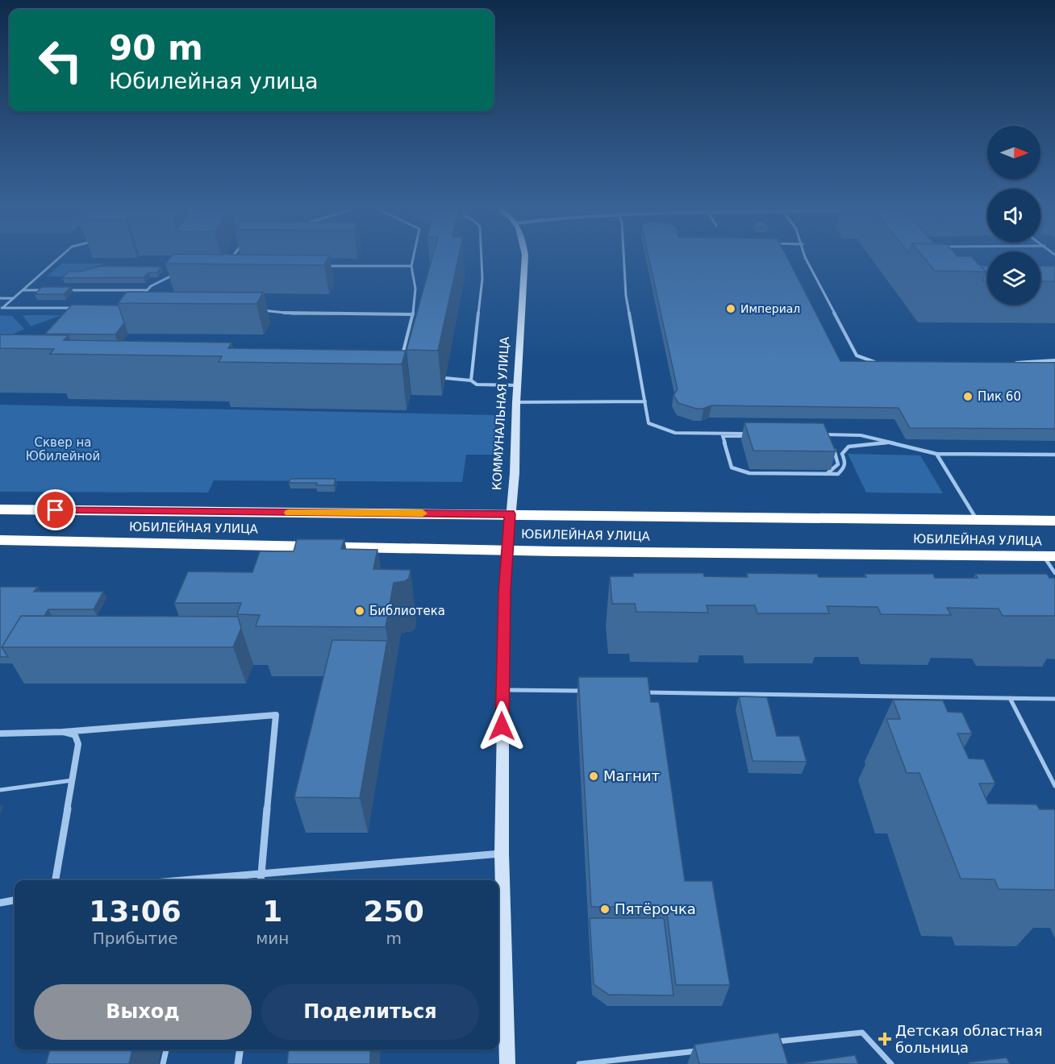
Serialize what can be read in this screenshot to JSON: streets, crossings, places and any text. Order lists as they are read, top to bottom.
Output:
{
  "streets": {
    "highway": ["ЮБИЛЕЙНАЯ УЛИЦА"],
    "main road": ["КОММУНАЛЬНАЯ УЛИЦА"]
  },
  "crossings": [
    ["КОММУНАЛЬНАЯ УЛИЦА", "ЮБИЛЕЙНАЯ УЛИЦА"]
  ],
  "parks": ["Сквер на Юбилейной"],
  "places": {
    "other": [
      "Империал",
      "Пик 60",
      "Библиотека",
      "Магнит",
      "Пятёрочка"
    ],
    "health": ["Детская областная больница"]
  },
  "north": "right",
  "page": {
    "turn": ["90 m", "Юбилейная улица"],
    "eta": [
      "13:06",
      "Прибытие",
      "1",
      "мин",
      "250",
      "m"
    ],
    "buttons": ["Выход", "Поделиться"]
  }
}
